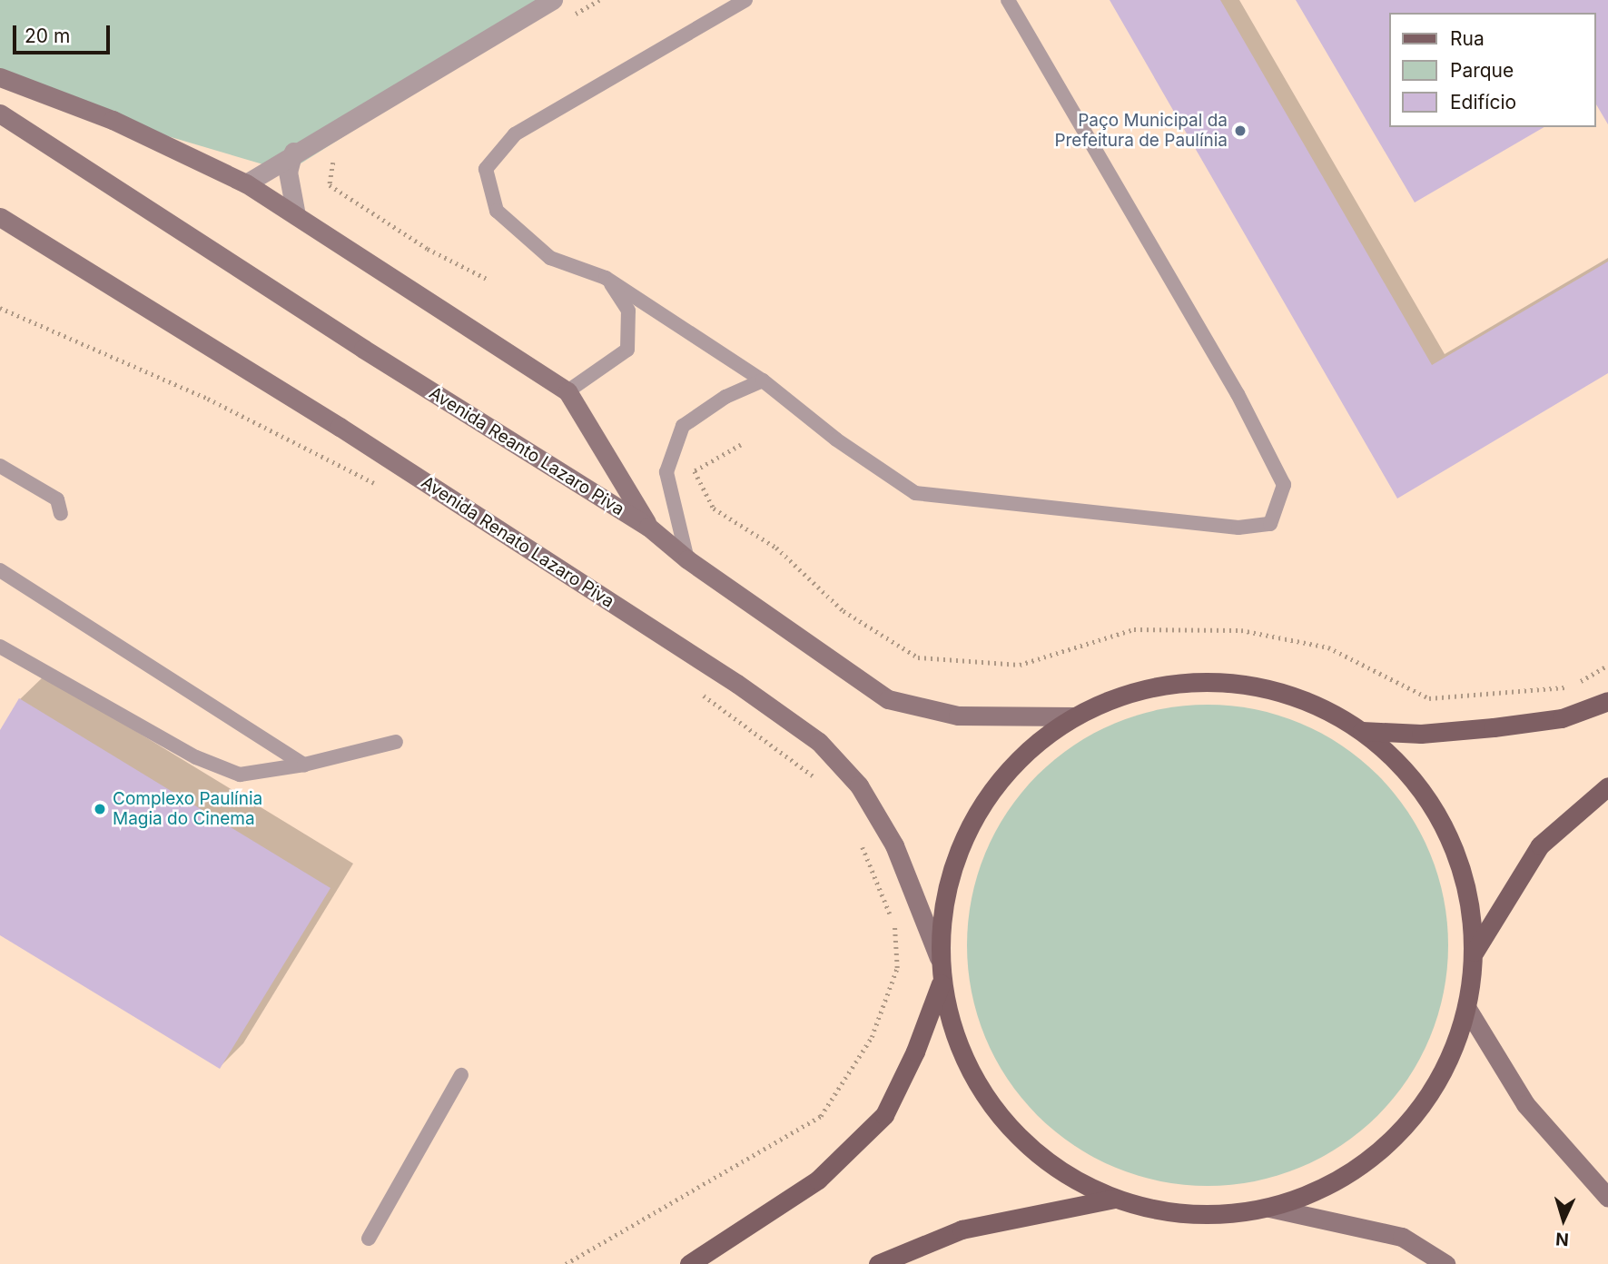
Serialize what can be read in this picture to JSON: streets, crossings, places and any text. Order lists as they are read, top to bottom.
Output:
{
  "streets": {
    "main road": ["Avenida Reanto Lazaro Piva", "Avenida Renato Lazaro Piva"]
  },
  "places": ["Paço Municipal da Prefeitura de Paulínia", "Complexo Paulínia Magia do Cinema"],
  "legend": ["Rua", "Parque", "Edifício"],
  "scale_bar": "20 m",
  "north": "bottom"
}
